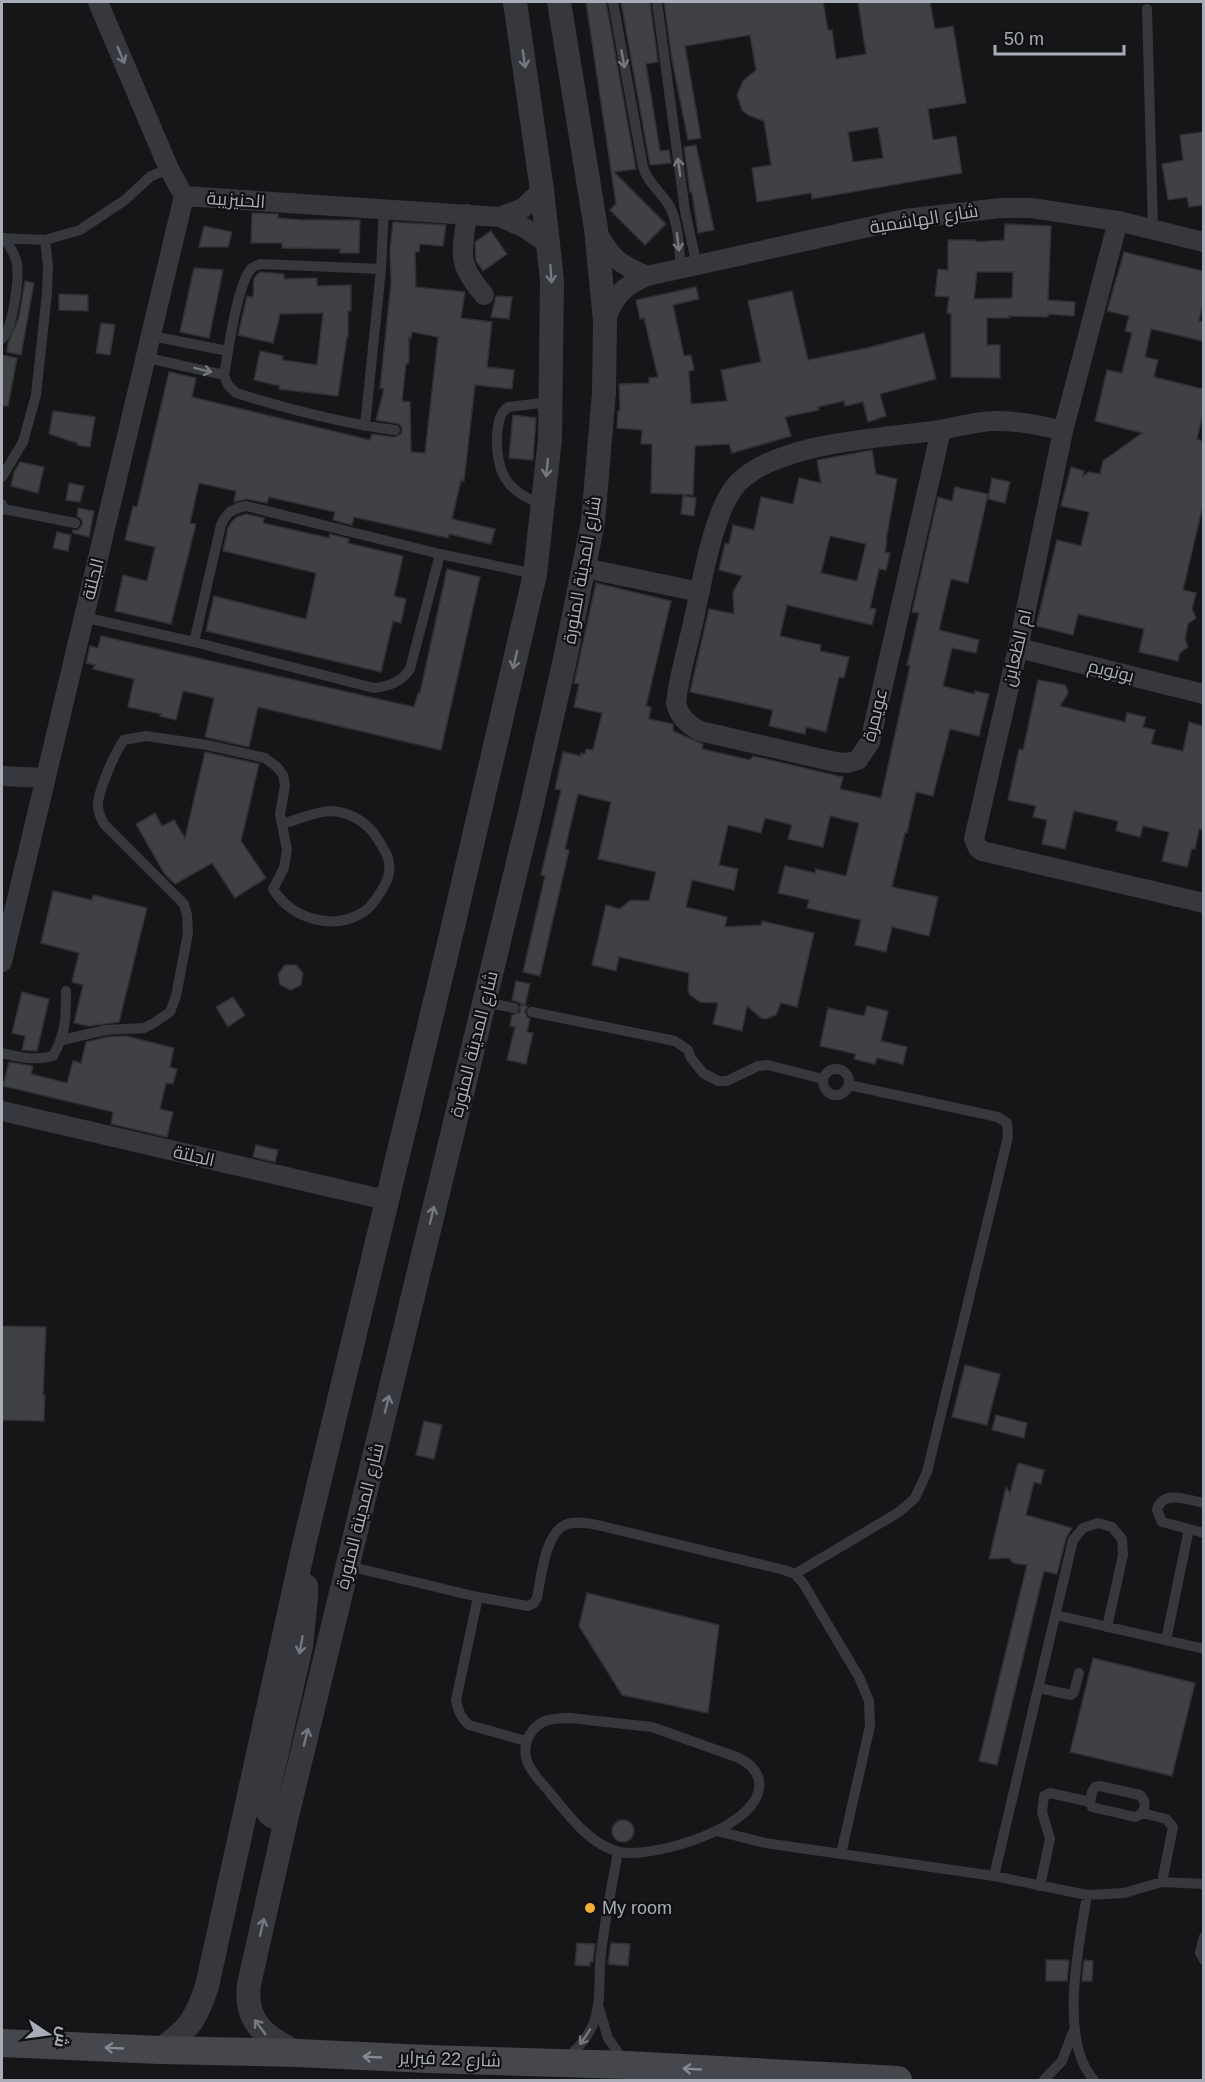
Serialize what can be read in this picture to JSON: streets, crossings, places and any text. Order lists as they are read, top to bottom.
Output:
{
  "streets": {
    "main road": ["شارع 22 فبراير"],
    "street": [
      "الحنيزيبة",
      "شارع الهاشمية",
      "شارع المدينة المنورة",
      "الجلتة",
      "ام الظعاين",
      "بوتويم",
      "عويمرة"
    ]
  },
  "crossings": [
    ["الحنيزيبة", "الجلتة"],
    ["شارع الهاشمية", "شارع المدينة المنورة"],
    ["شارع الهاشمية", "ام الظعاين"],
    ["شارع المدينة المنورة", "شارع 22 فبراير"],
    ["ام الظعاين", "بوتويم"],
    ["ام الظعاين", "عويمرة"]
  ],
  "one_way": ["شارع 22 فبراير"],
  "places": ["My room"],
  "scale_bar": "50 m",
  "north": "right"
}
